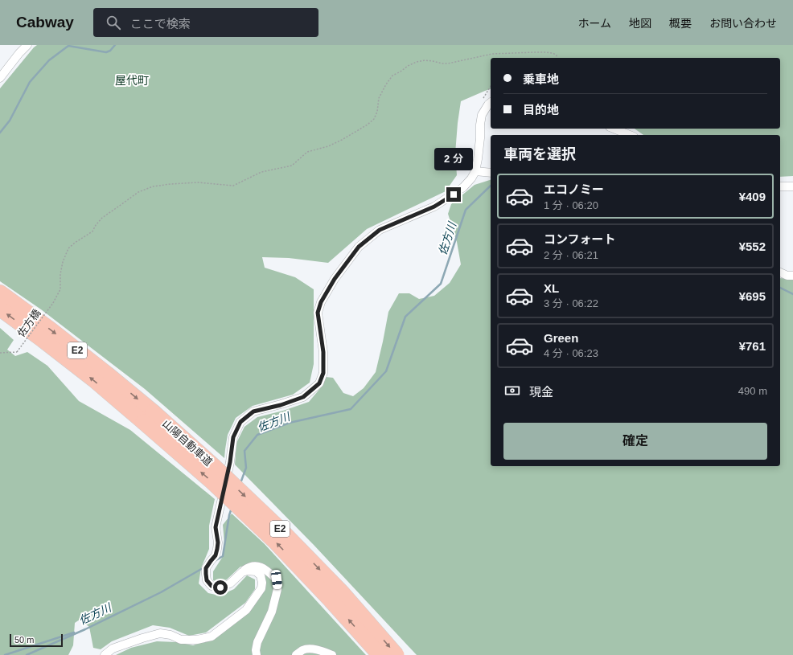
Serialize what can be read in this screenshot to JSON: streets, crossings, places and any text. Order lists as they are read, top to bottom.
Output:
{
  "streets": {
    "highway": ["E2", "山陽自動車道"],
    "path": ["佐方橋"]
  },
  "districts": ["屋代町"],
  "water": ["佐方川"],
  "scale_bar": "50 m",
  "page": {
    "header": "Cabway",
    "search": "ここで検索",
    "nav": [
      "ホーム",
      "地図",
      "概要",
      "お問い合わせ"
    ],
    "banner": ["乗車地", "目的地"],
    "heading": "車両を選択",
    "bubble": "2 分",
    "list": [
      {
        "name": "エコノミー",
        "note": "1 分 · 06:20",
        "value": "¥409"
      },
      {
        "name": "コンフォート",
        "note": "2 分 · 06:21",
        "value": "¥552"
      },
      {
        "name": "XL",
        "note": "3 分 · 06:22",
        "value": "¥695"
      },
      {
        "name": "Green",
        "note": "4 分 · 06:23",
        "value": "¥761"
      }
    ],
    "pay": ["現金", "490 m"],
    "buttons": "確定",
    "scale": "50 m"
  }
}
